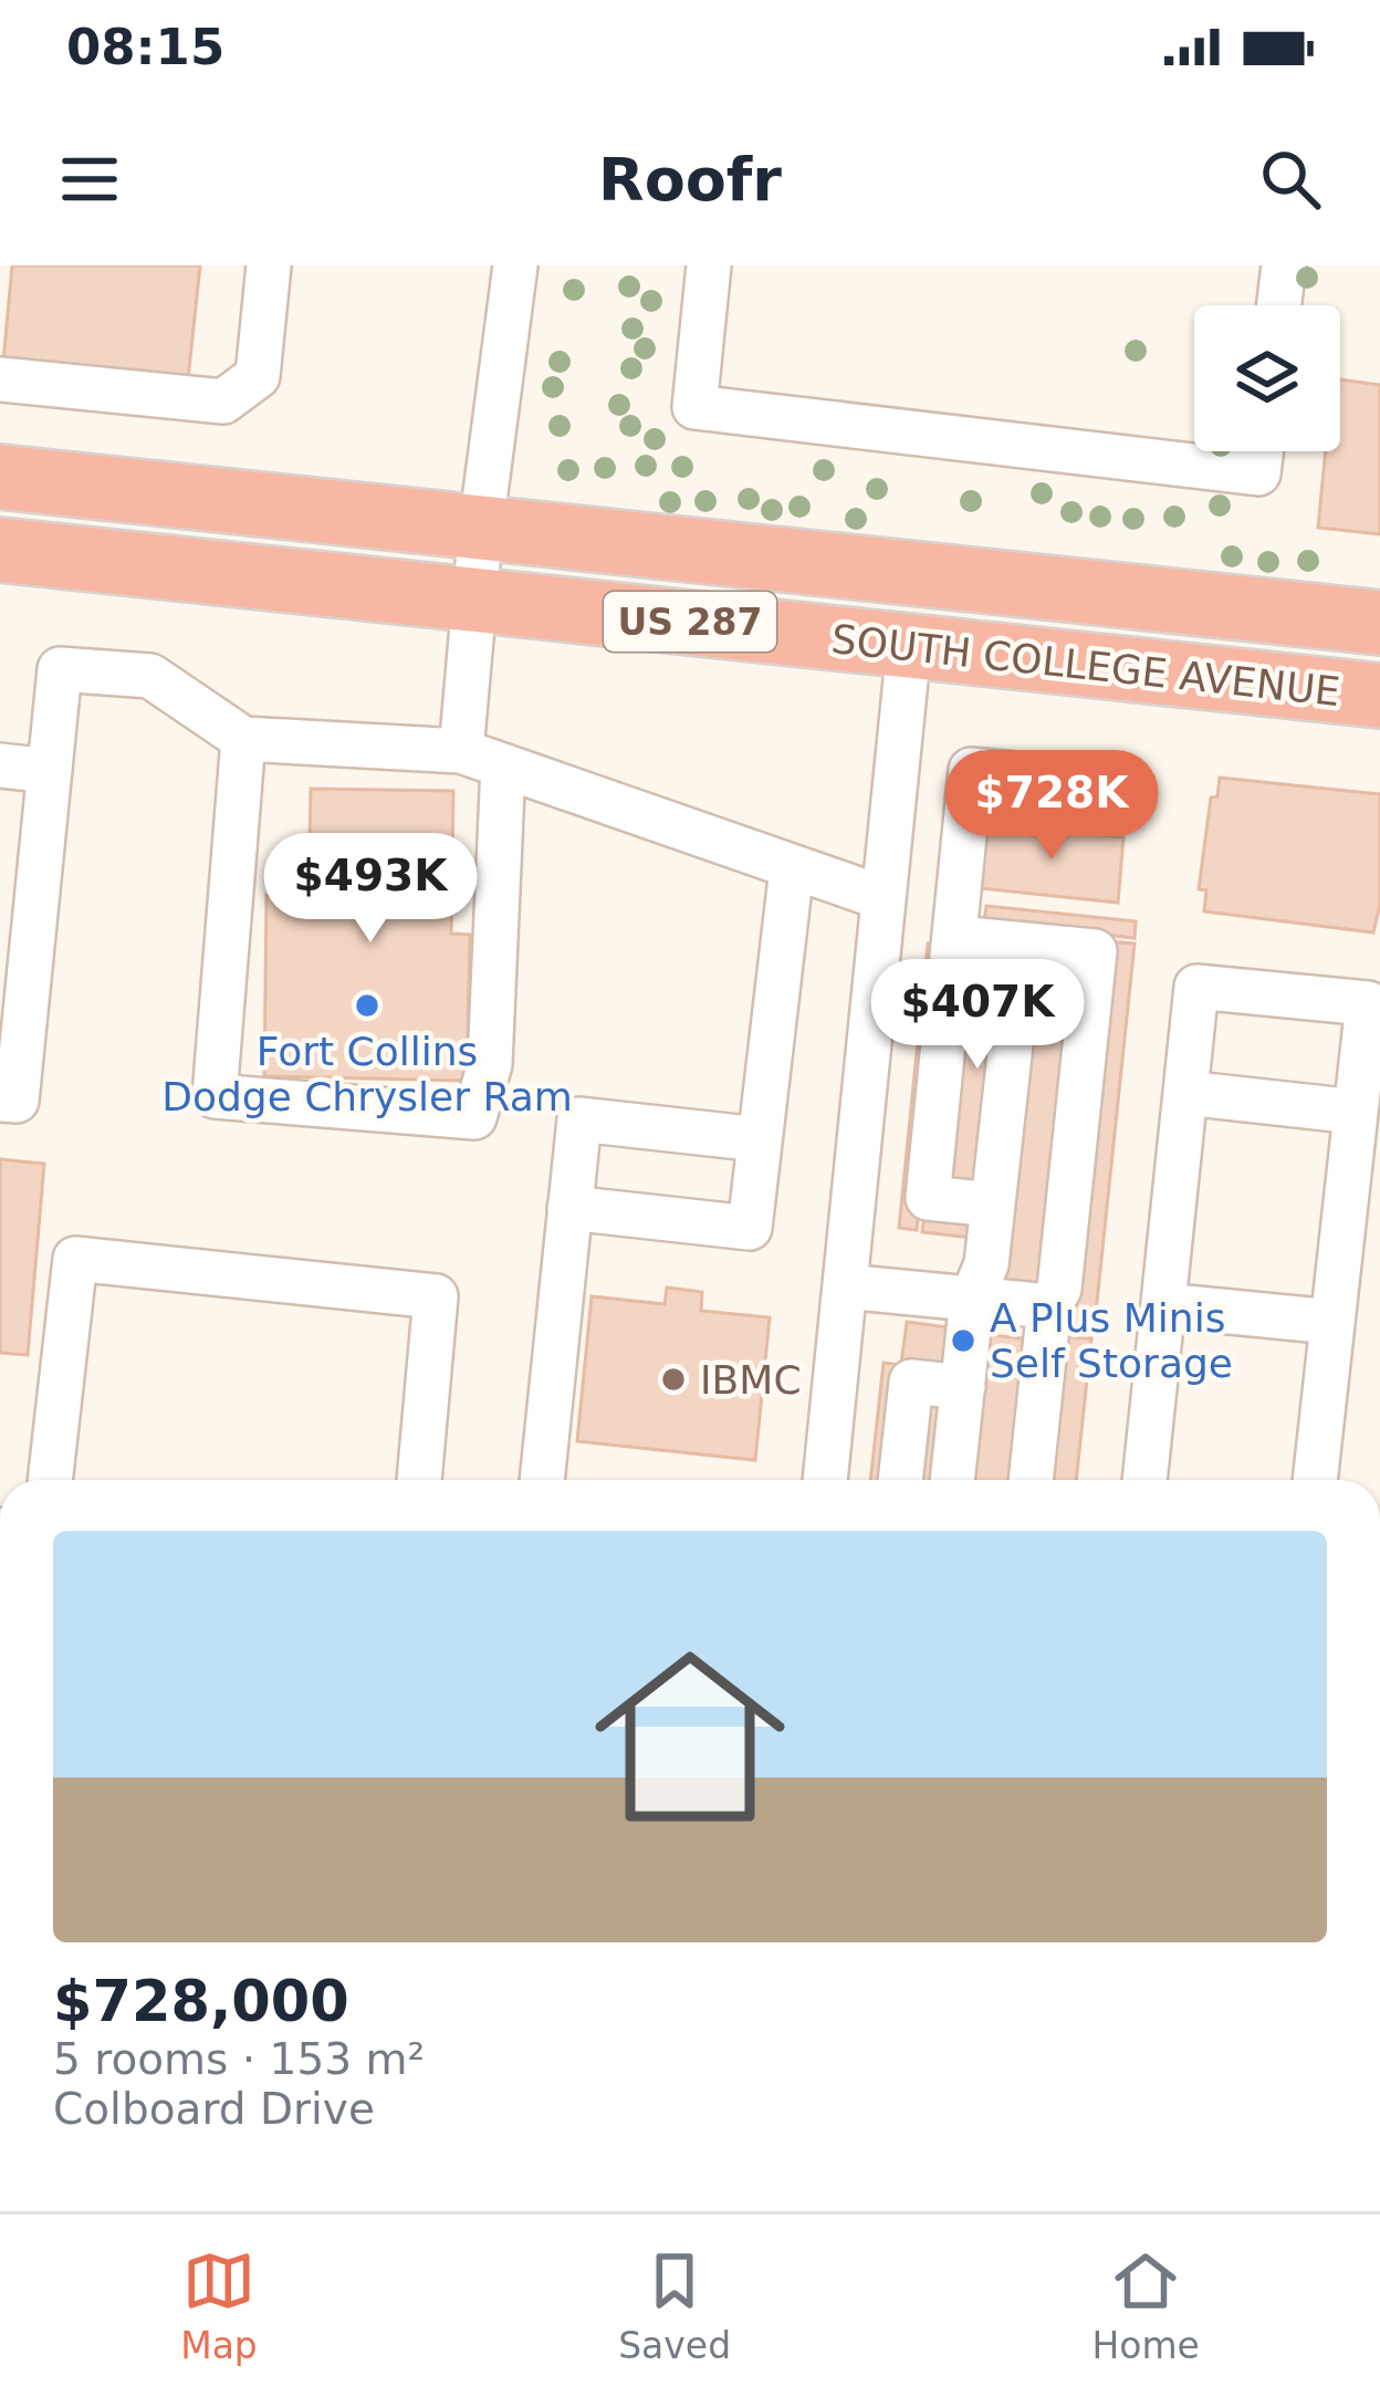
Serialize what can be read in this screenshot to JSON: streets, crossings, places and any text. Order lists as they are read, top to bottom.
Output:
{
  "streets": {
    "highway": ["US 287", "SOUTH COLLEGE AVENUE"]
  },
  "places": ["Fort Collins Dodge Chrysler Ram", "A Plus Minis Self Storage", "IBMC"],
  "page": {
    "status": "08:15",
    "header": "Roofr",
    "price": ["$728K", "$493K", "$407K"],
    "list": [
      {
        "name": "$728,000",
        "note": "5 rooms · 153 m² · Colboard Drive"
      }
    ],
    "tabs": ["Map", "Saved", "Home"]
  }
}
